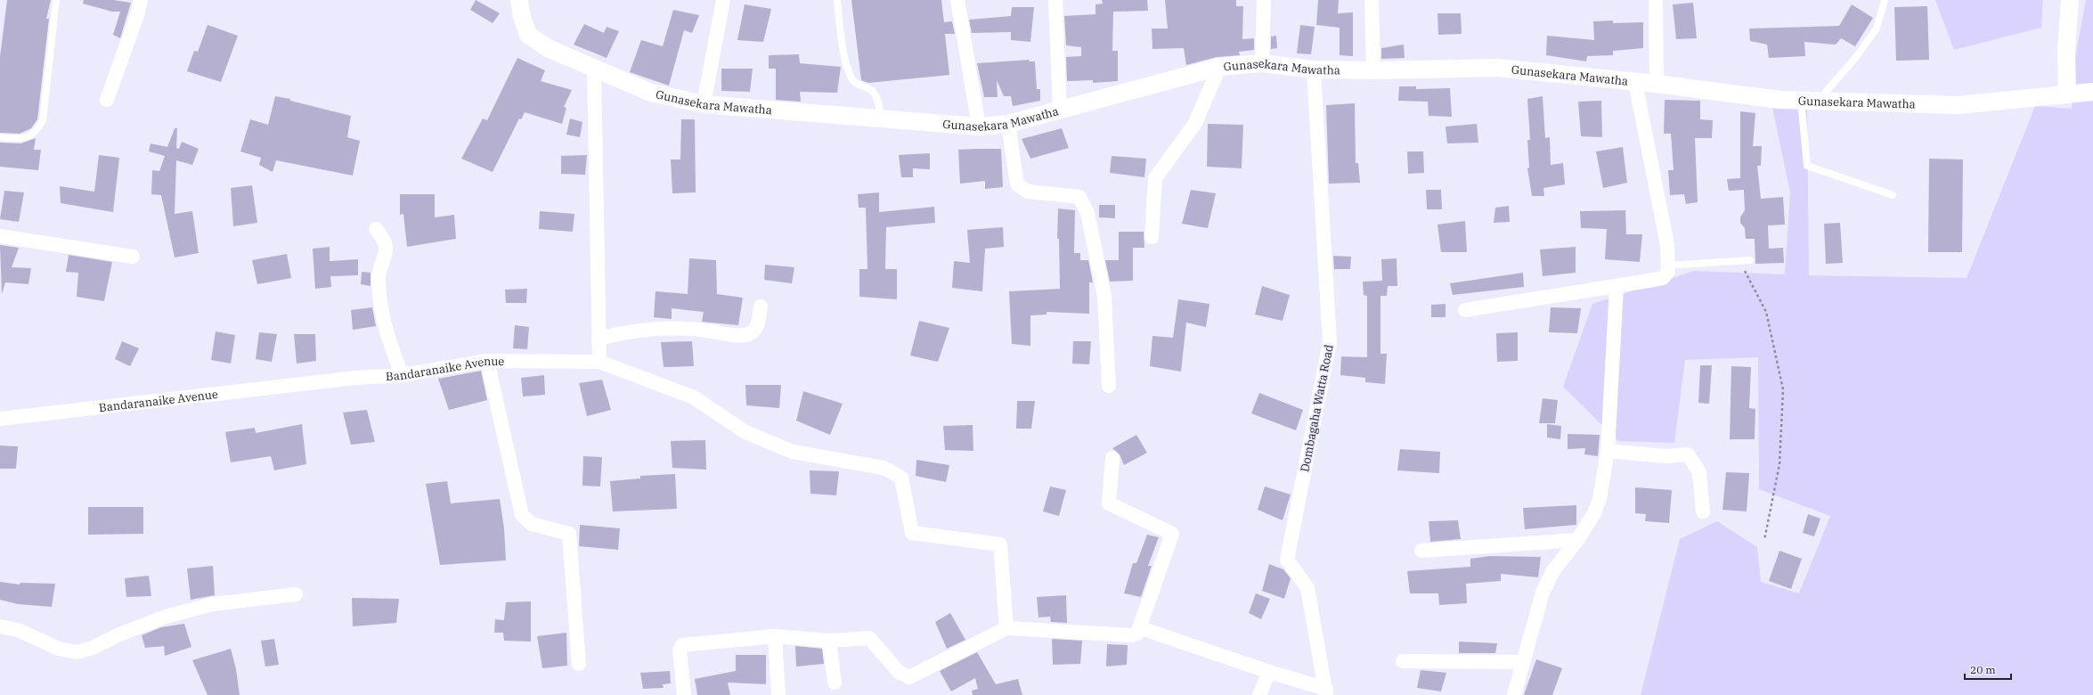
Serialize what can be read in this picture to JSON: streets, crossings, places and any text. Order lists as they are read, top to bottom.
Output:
{
  "streets": {
    "street": ["Gunasekara Mawatha", "Bandaranaike Avenue", "Dombagaha Watta Road"]
  },
  "crossings": [
    ["Gunasekara Mawatha", "Dombagaha Watta Road"]
  ],
  "scale_bar": "20 m"
}
